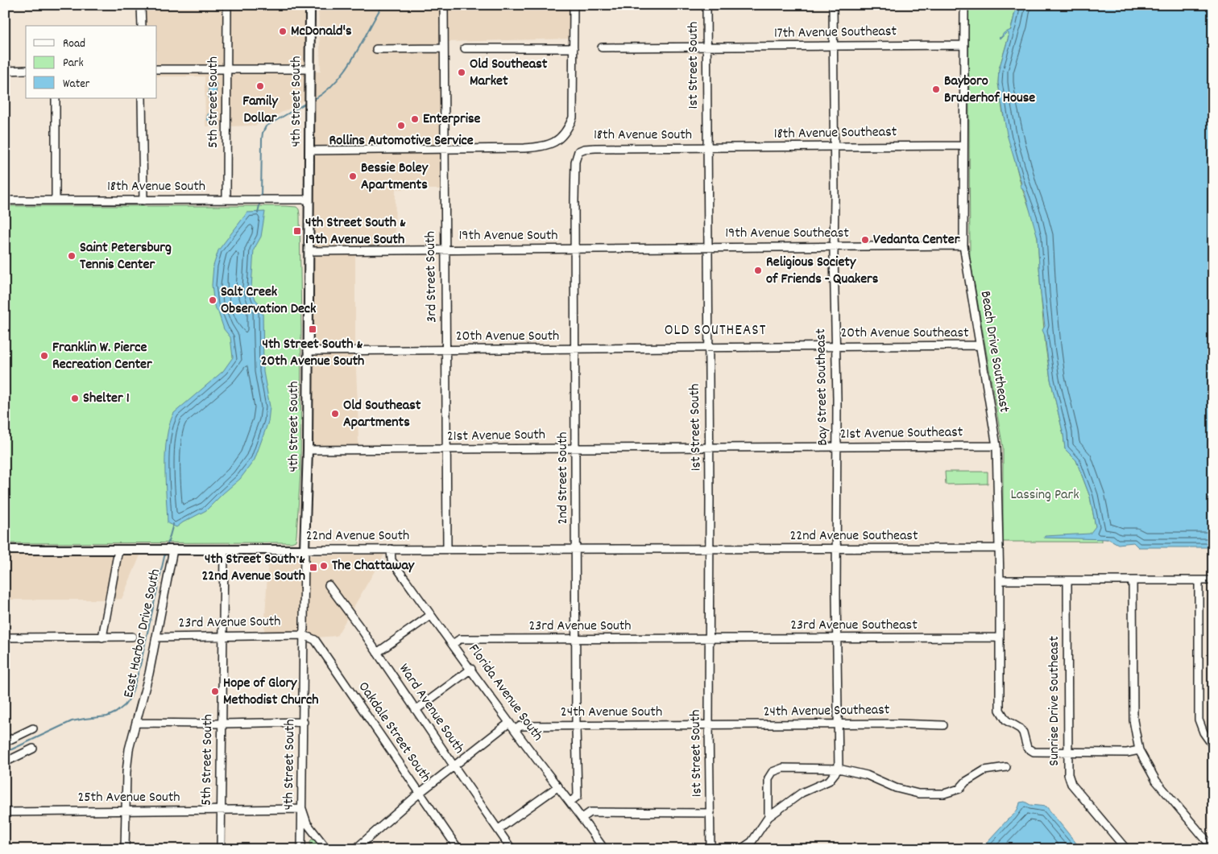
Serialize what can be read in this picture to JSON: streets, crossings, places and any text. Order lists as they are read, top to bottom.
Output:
{
  "streets": {
    "main road": ["4th Street South", "22nd Avenue South"],
    "street": [
      "17th Avenue Southeast",
      "1st Street South",
      "5th Street South",
      "18th Avenue Southeast",
      "18th Avenue South",
      "19th Avenue Southeast",
      "19th Avenue South",
      "3rd Street South",
      "20th Avenue Southeast",
      "20th Avenue South",
      "Beach Drive Southeast",
      "Bay Street Southeast",
      "21st Avenue Southeast",
      "21st Avenue South",
      "2nd Street South",
      "22nd Avenue Southeast",
      "23rd Avenue South",
      "23rd Avenue Southeast",
      "East Harbor Drive South",
      "Florida Avenue South",
      "Sunrise Drive Southeast",
      "Ward Avenue South",
      "24th Avenue Southeast",
      "24th Avenue South",
      "Oakdale Street South",
      "25th Avenue South"
    ]
  },
  "crossings": [
    ["17th Avenue Southeast", "1st Street South"],
    ["17th Avenue Southeast", "Beach Drive Southeast"],
    ["17th Avenue Southeast", "Bay Street Southeast"],
    ["1st Street South", "18th Avenue Southeast"],
    ["1st Street South", "18th Avenue South"],
    ["1st Street South", "19th Avenue Southeast"],
    ["1st Street South", "19th Avenue South"],
    ["1st Street South", "20th Avenue Southeast"],
    ["1st Street South", "20th Avenue South"],
    ["1st Street South", "21st Avenue Southeast"],
    ["1st Street South", "21st Avenue South"],
    ["1st Street South", "22nd Avenue South"],
    ["1st Street South", "22nd Avenue Southeast"],
    ["1st Street South", "23rd Avenue South"],
    ["1st Street South", "23rd Avenue Southeast"],
    ["1st Street South", "24th Avenue Southeast"],
    ["1st Street South", "24th Avenue South"],
    ["4th Street South", "18th Avenue South"],
    ["4th Street South", "19th Avenue South"],
    ["4th Street South", "20th Avenue South"],
    ["4th Street South", "21st Avenue South"],
    ["4th Street South", "22nd Avenue South"],
    ["4th Street South", "23rd Avenue South"],
    ["4th Street South", "Oakdale Street South"],
    ["4th Street South", "25th Avenue South"],
    ["5th Street South", "18th Avenue South"],
    ["5th Street South", "22nd Avenue South"],
    ["5th Street South", "23rd Avenue South"],
    ["5th Street South", "25th Avenue South"],
    ["18th Avenue Southeast", "18th Avenue South"],
    ["18th Avenue Southeast", "Beach Drive Southeast"],
    ["18th Avenue Southeast", "Bay Street Southeast"],
    ["18th Avenue South", "2nd Street South"],
    ["19th Avenue Southeast", "19th Avenue South"],
    ["19th Avenue Southeast", "Beach Drive Southeast"],
    ["19th Avenue Southeast", "Bay Street Southeast"],
    ["19th Avenue South", "3rd Street South"],
    ["19th Avenue South", "2nd Street South"],
    ["3rd Street South", "20th Avenue South"],
    ["3rd Street South", "21st Avenue South"],
    ["3rd Street South", "22nd Avenue South"],
    ["20th Avenue Southeast", "20th Avenue South"],
    ["20th Avenue Southeast", "Beach Drive Southeast"],
    ["20th Avenue Southeast", "Bay Street Southeast"],
    ["20th Avenue South", "2nd Street South"],
    ["Beach Drive Southeast", "21st Avenue Southeast"],
    ["Beach Drive Southeast", "22nd Avenue Southeast"],
    ["Beach Drive Southeast", "23rd Avenue Southeast"],
    ["Beach Drive Southeast", "Sunrise Drive Southeast"],
    ["Bay Street Southeast", "21st Avenue Southeast"],
    ["Bay Street Southeast", "22nd Avenue Southeast"],
    ["Bay Street Southeast", "23rd Avenue Southeast"],
    ["Bay Street Southeast", "24th Avenue Southeast"],
    ["21st Avenue Southeast", "21st Avenue South"],
    ["21st Avenue South", "2nd Street South"],
    ["2nd Street South", "22nd Avenue South"],
    ["2nd Street South", "23rd Avenue South"],
    ["2nd Street South", "Florida Avenue South"],
    ["2nd Street South", "24th Avenue South"],
    ["22nd Avenue South", "22nd Avenue Southeast"],
    ["22nd Avenue South", "East Harbor Drive South"],
    ["22nd Avenue South", "Florida Avenue South"],
    ["23rd Avenue South", "23rd Avenue Southeast"],
    ["23rd Avenue South", "East Harbor Drive South"],
    ["23rd Avenue South", "Florida Avenue South"],
    ["23rd Avenue South", "Oakdale Street South"],
    ["East Harbor Drive South", "25th Avenue South"],
    ["Florida Avenue South", "24th Avenue South"],
    ["24th Avenue Southeast", "24th Avenue South"]
  ],
  "districts": ["OLD SOUTHEAST"],
  "parks": ["Lassing Park"],
  "places": {
    "other": [
      "McDonald's",
      "Old Southeast Market",
      "Family Dollar",
      "Bayboro Bruderhof House",
      "Enterprise",
      "Rollins Automotive Service",
      "Bessie Boley Apartments",
      "Vedanta Center",
      "Saint Petersburg Tennis Center",
      "Religious Society of Friends - Quakers",
      "Salt Creek Observation Deck",
      "Franklin W. Pierce Recreation Center",
      "Shelter 1",
      "Old Southeast Apartments",
      "The Chattaway",
      "Hope of Glory Methodist Church"
    ],
    "transit": ["4th Street South & 19th Avenue South", "4th Street South & 20th Avenue South", "4th Street South & 22nd Avenue South"]
  },
  "legend": ["Road", "Park", "Water"]
}
